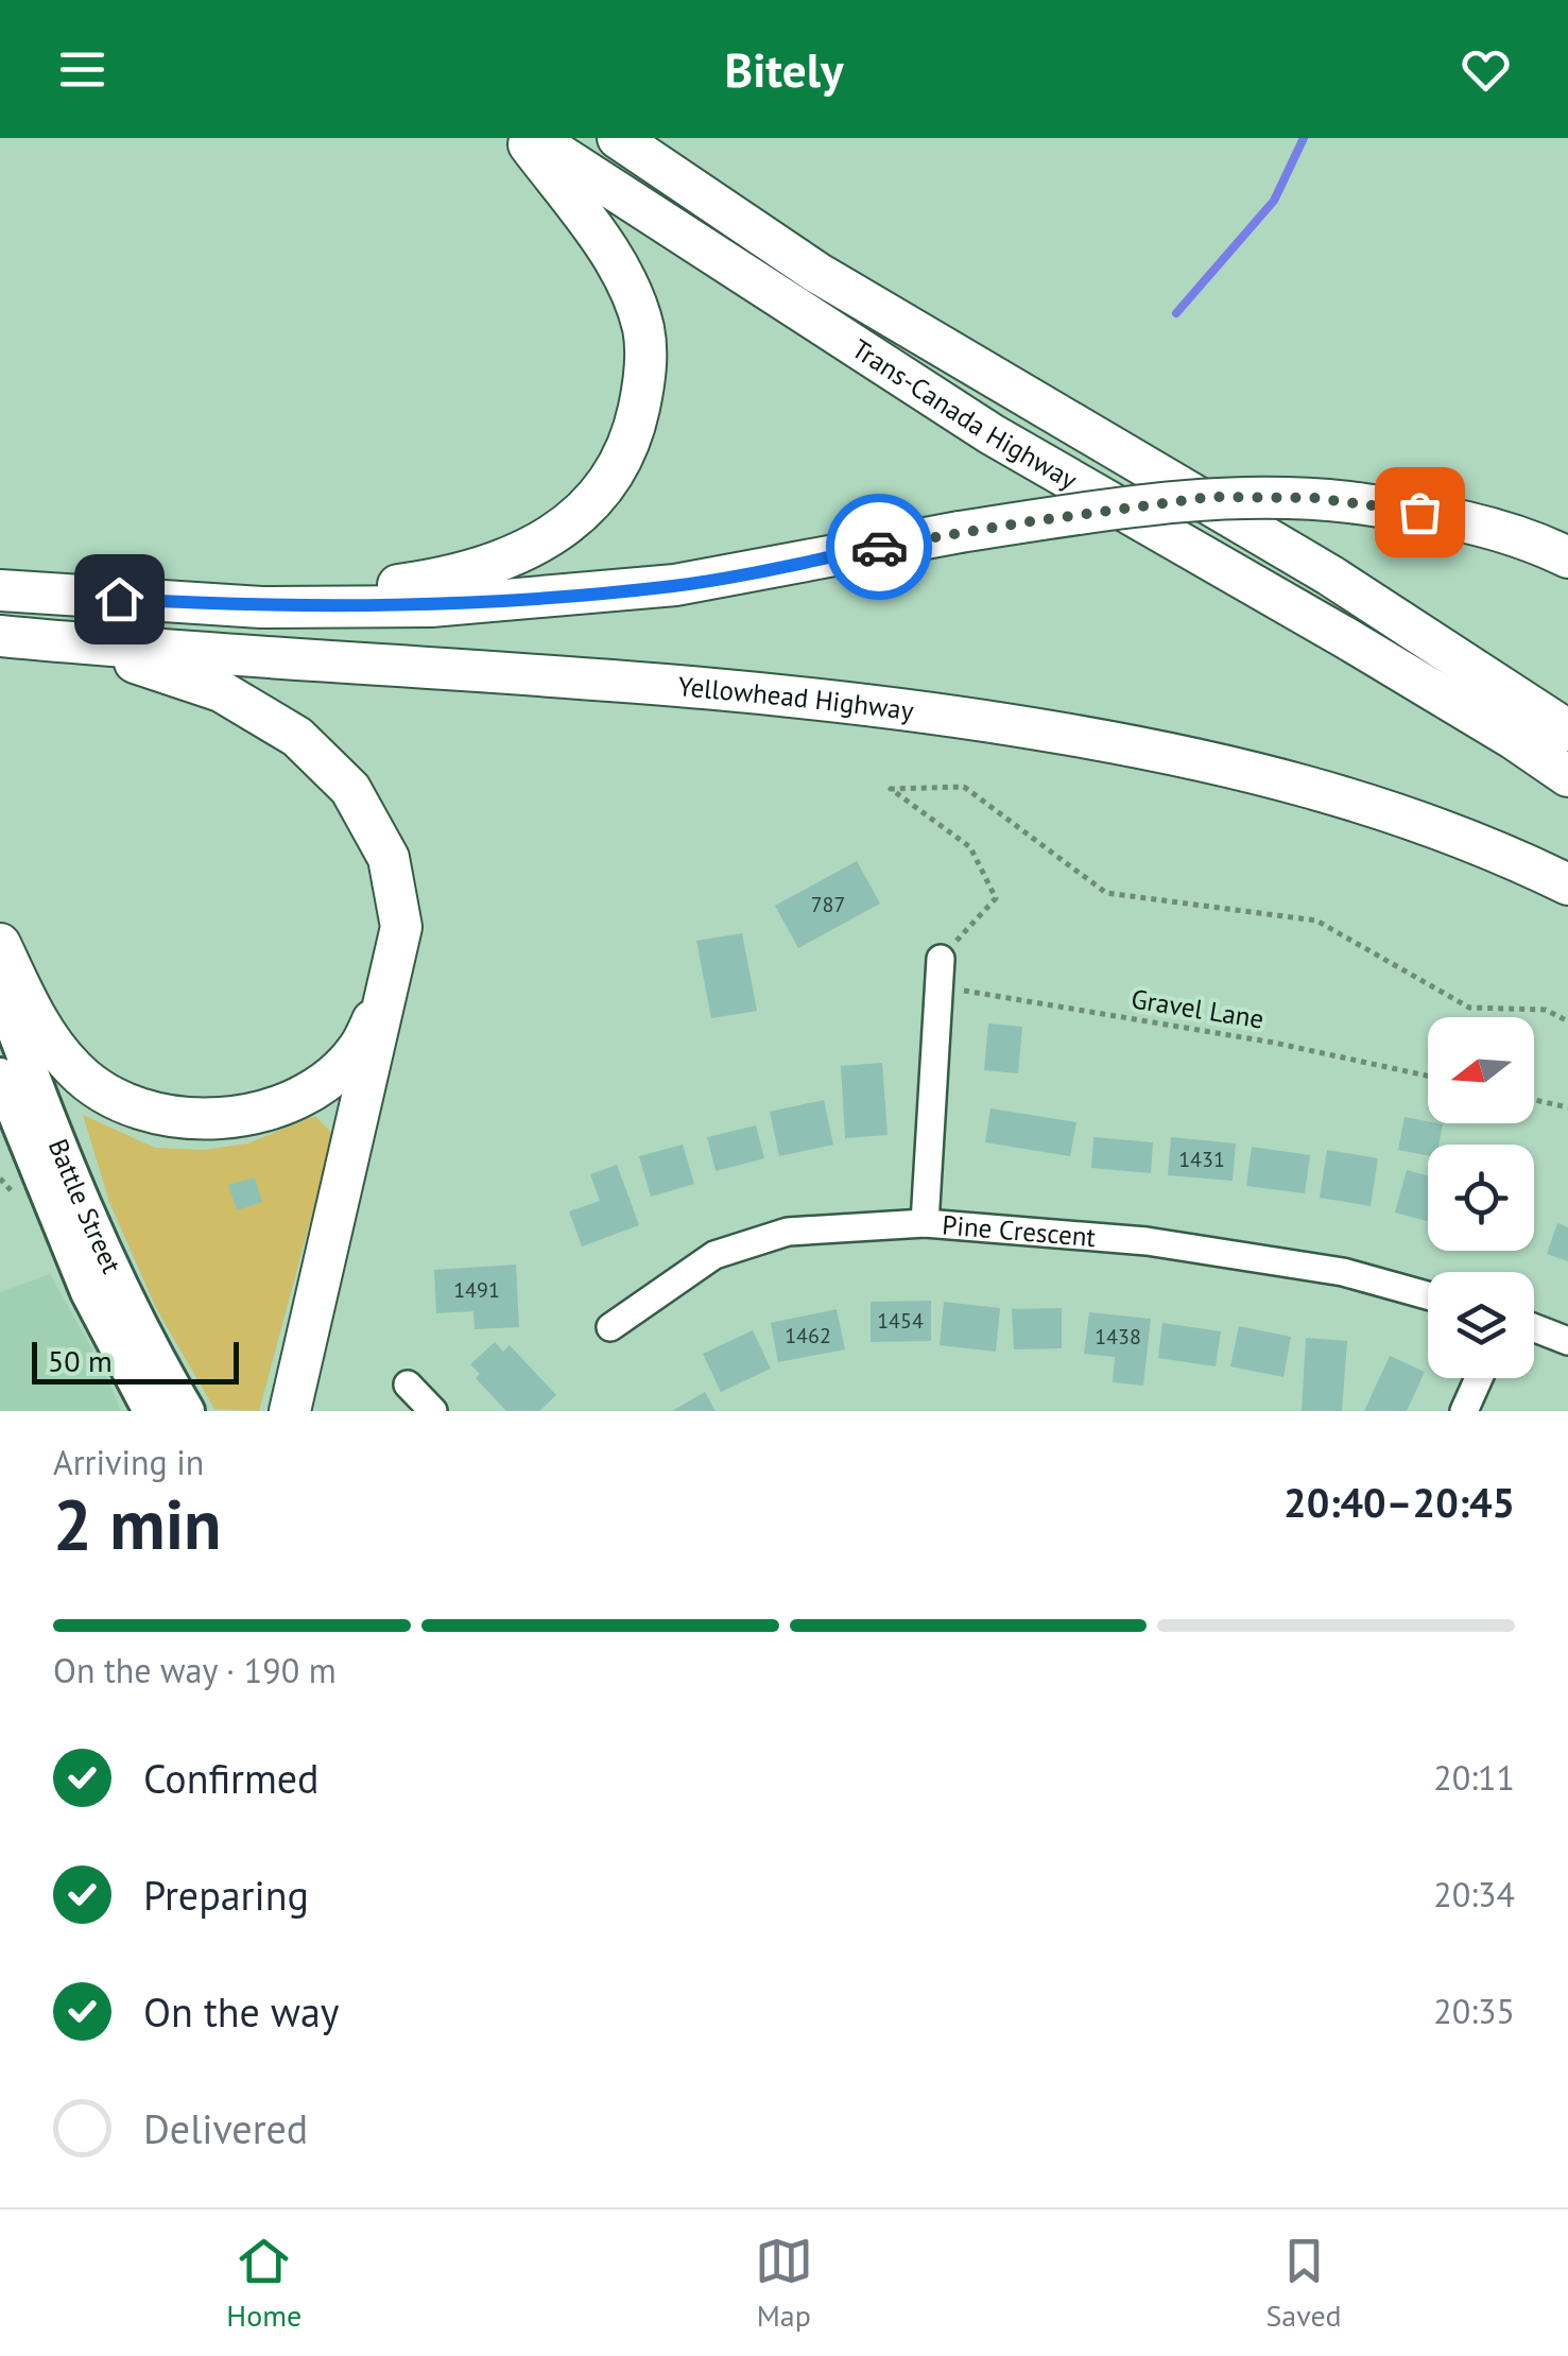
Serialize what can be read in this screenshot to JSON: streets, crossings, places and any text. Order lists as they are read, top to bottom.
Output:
{
  "streets": {
    "highway": ["Trans-Canada Highway", "Yellowhead Highway"],
    "main road": ["Battle Street"],
    "street": ["Pine Crescent"],
    "path": ["Gravel Lane"]
  },
  "house_numbers": [
    "787",
    "1431",
    "1491",
    "1454",
    "1462",
    "1438"
  ],
  "scale_bar": "50 m",
  "north": "left",
  "page": {
    "header": "Bitely",
    "scale": "50 m",
    "heading": ["2 min", "Arriving in", "20:40–20:45"],
    "bar": "On the way · 190 m",
    "list": [
      ["Confirmed", "20:11"],
      ["Preparing", "20:34"],
      ["On the way", "20:35"],
      "Delivered"
    ],
    "tabs": ["Home", "Map", "Saved"]
  }
}
